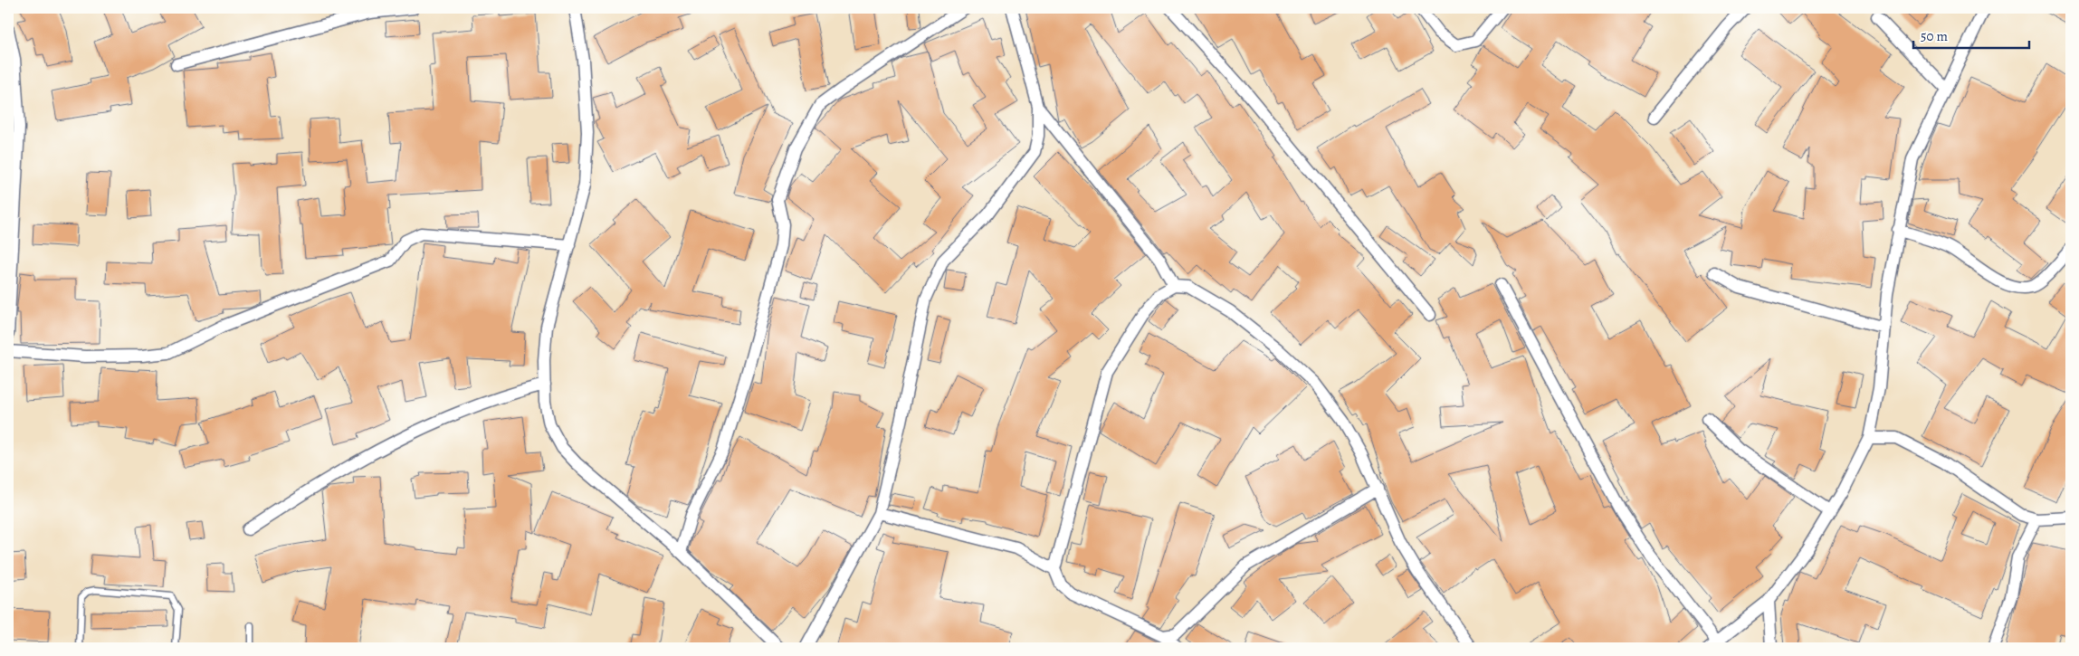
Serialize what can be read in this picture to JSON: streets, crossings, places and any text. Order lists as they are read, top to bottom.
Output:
{
  "scale_bar": "50 m"
}
